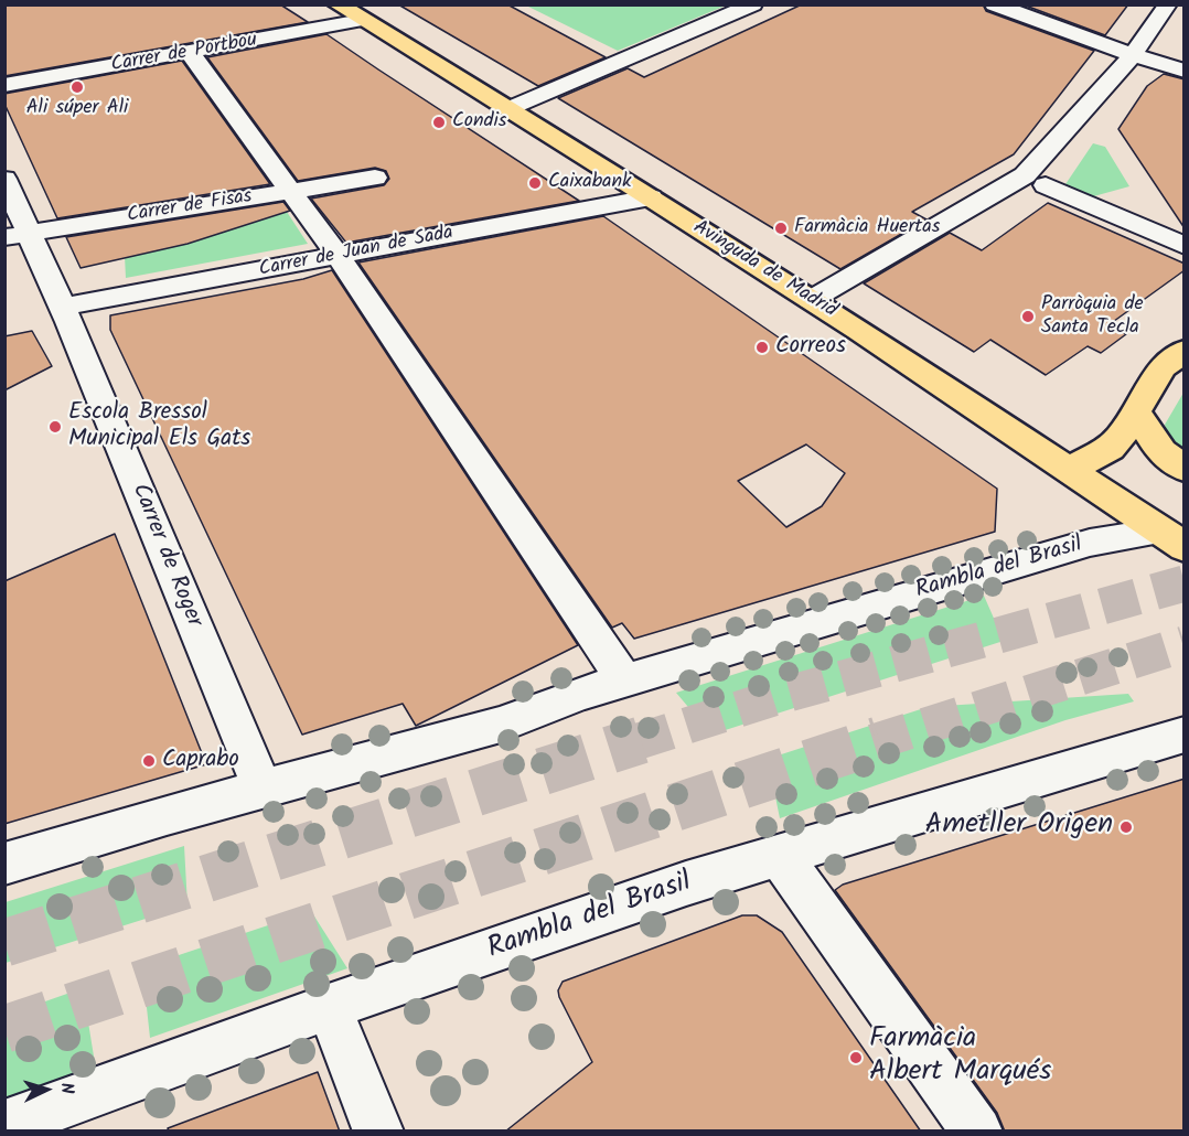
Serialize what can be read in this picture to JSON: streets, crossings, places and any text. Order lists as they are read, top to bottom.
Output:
{
  "streets": {
    "main road": ["Avinguda de Madrid"],
    "street": [
      "Carrer de Portbou",
      "Carrer de Fisas",
      "Carrer de Juan de Sada",
      "Carrer de Roger",
      "Rambla del Brasil"
    ]
  },
  "crossings": [
    ["Carrer de Portbou", "Avinguda de Madrid"],
    ["Carrer de Fisas", "Carrer de Roger"],
    ["Carrer de Juan de Sada", "Avinguda de Madrid"],
    ["Carrer de Juan de Sada", "Carrer de Roger"],
    ["Avinguda de Madrid", "Rambla del Brasil"],
    ["Carrer de Roger", "Rambla del Brasil"]
  ],
  "places": [
    "Ali súper Ali",
    "Condis",
    "Caixabank",
    "Farmàcia Huertas",
    "Parròquia de Santa Tecla",
    "Correos",
    "Escola Bressol Municipal Els Gats",
    "Caprabo",
    "Ametller Origen",
    "Farmàcia Albert Marqués"
  ],
  "north": "right"
}
